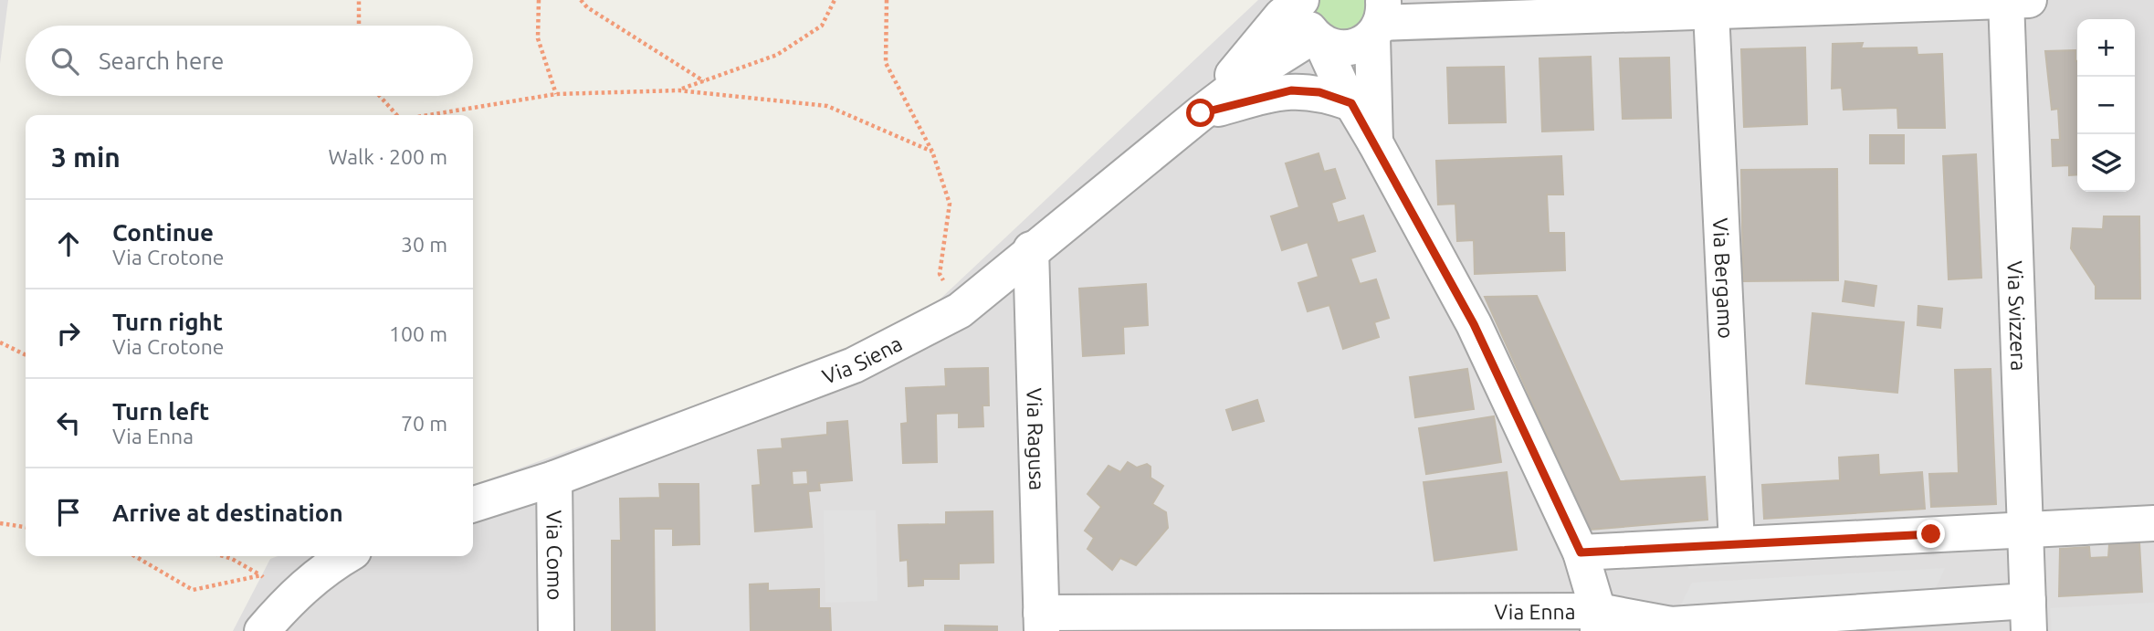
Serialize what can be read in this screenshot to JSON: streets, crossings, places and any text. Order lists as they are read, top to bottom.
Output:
{
  "streets": {
    "street": [
      "Via Bergamo",
      "Via Svizzera",
      "Via Siena",
      "Via Ragusa",
      "Via Como",
      "Via Enna"
    ]
  },
  "crossings": [
    ["Via Svizzera", "Via Enna"],
    ["Via Siena", "Via Ragusa"],
    ["Via Siena", "Via Como"],
    ["Via Ragusa", "Via Enna"]
  ],
  "page": {
    "map_buttons": ["+", "−"],
    "search": "Search here",
    "heading": ["3 min", "Walk · 200 m"],
    "list": [
      ["Continue", "Via Crotone", "30 m"],
      ["Turn right", "Via Crotone", "100 m"],
      ["Turn left", "Via Enna", "70 m"],
      "Arrive at destination"
    ]
  }
}
